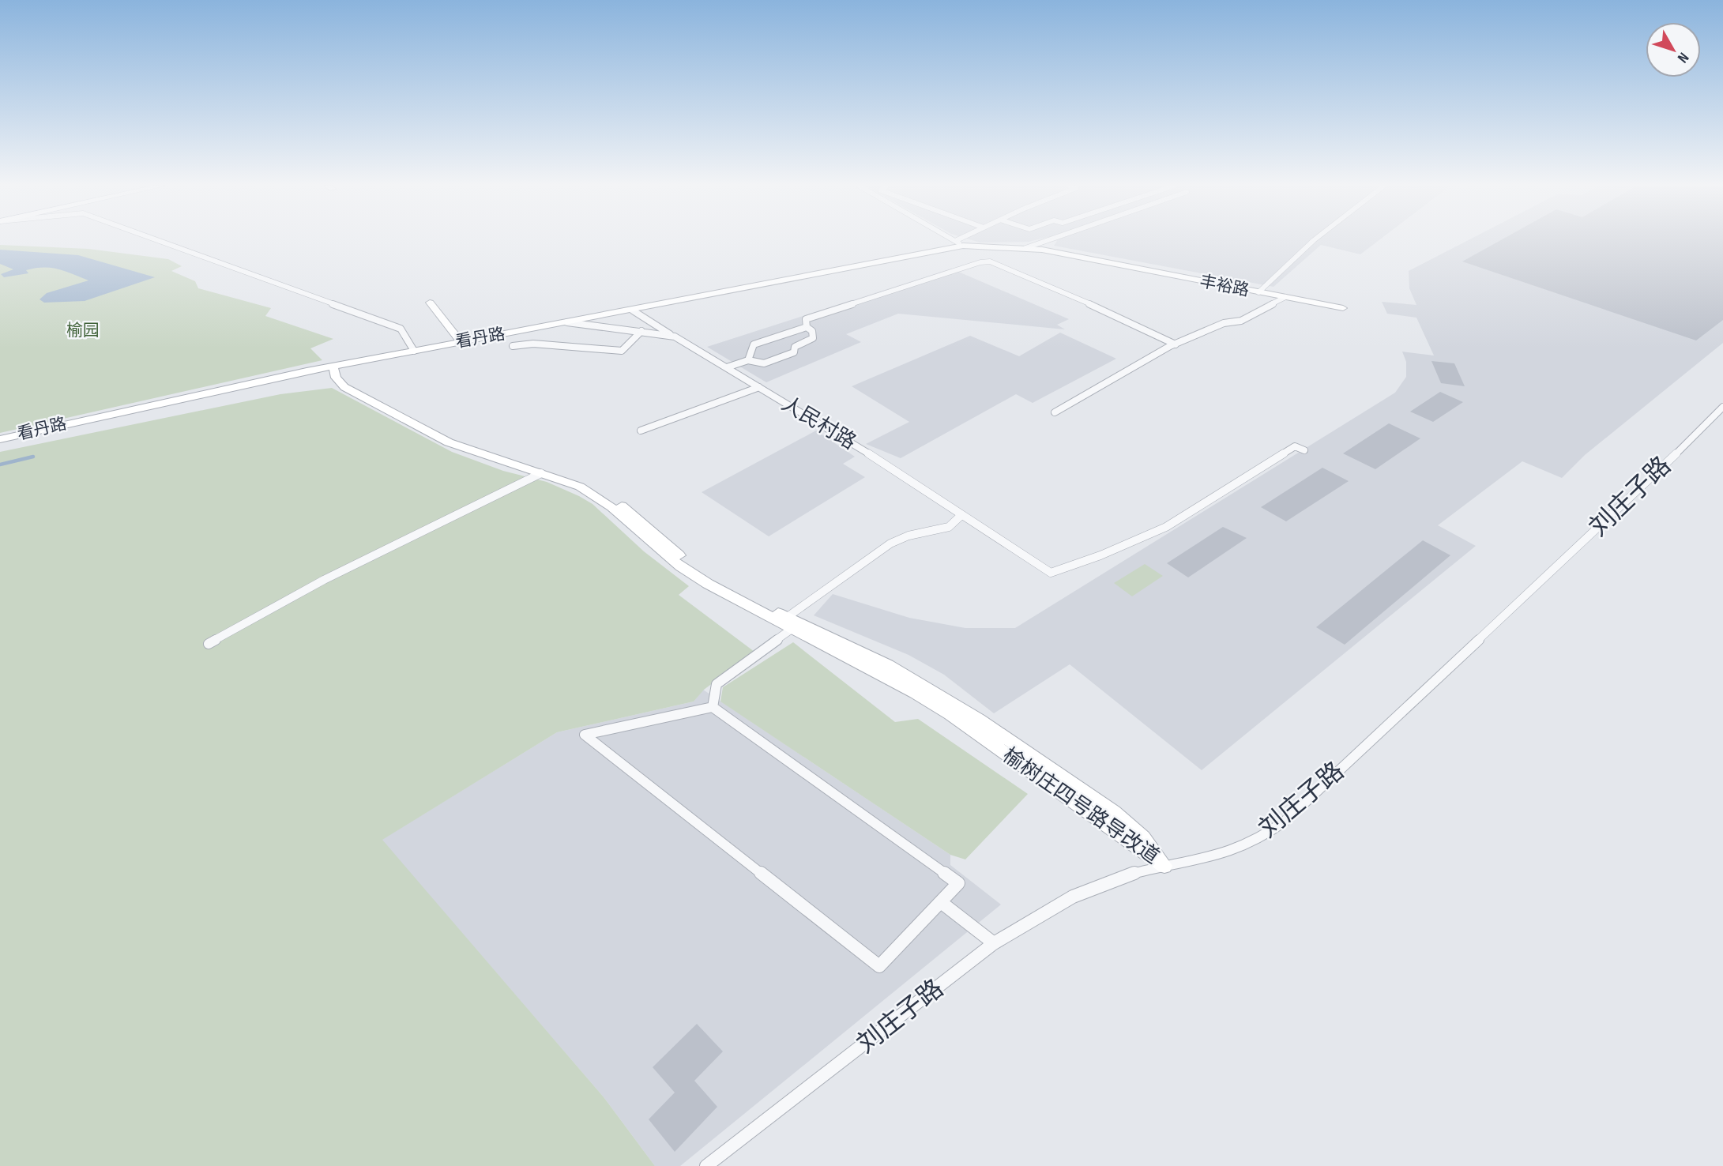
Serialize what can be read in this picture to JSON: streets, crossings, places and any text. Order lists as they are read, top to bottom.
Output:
{
  "streets": {
    "street": [
      "丰裕路",
      "看丹路",
      "人民村路",
      "刘庄子路",
      "榆树庄四号路导改道"
    ]
  },
  "crossings": [
    ["丰裕路", "看丹路"],
    ["看丹路", "人民村路"],
    ["看丹路", "榆树庄四号路导改道"],
    ["刘庄子路", "榆树庄四号路导改道"]
  ],
  "parks": ["榆园"],
  "north": "bottom right"
}
